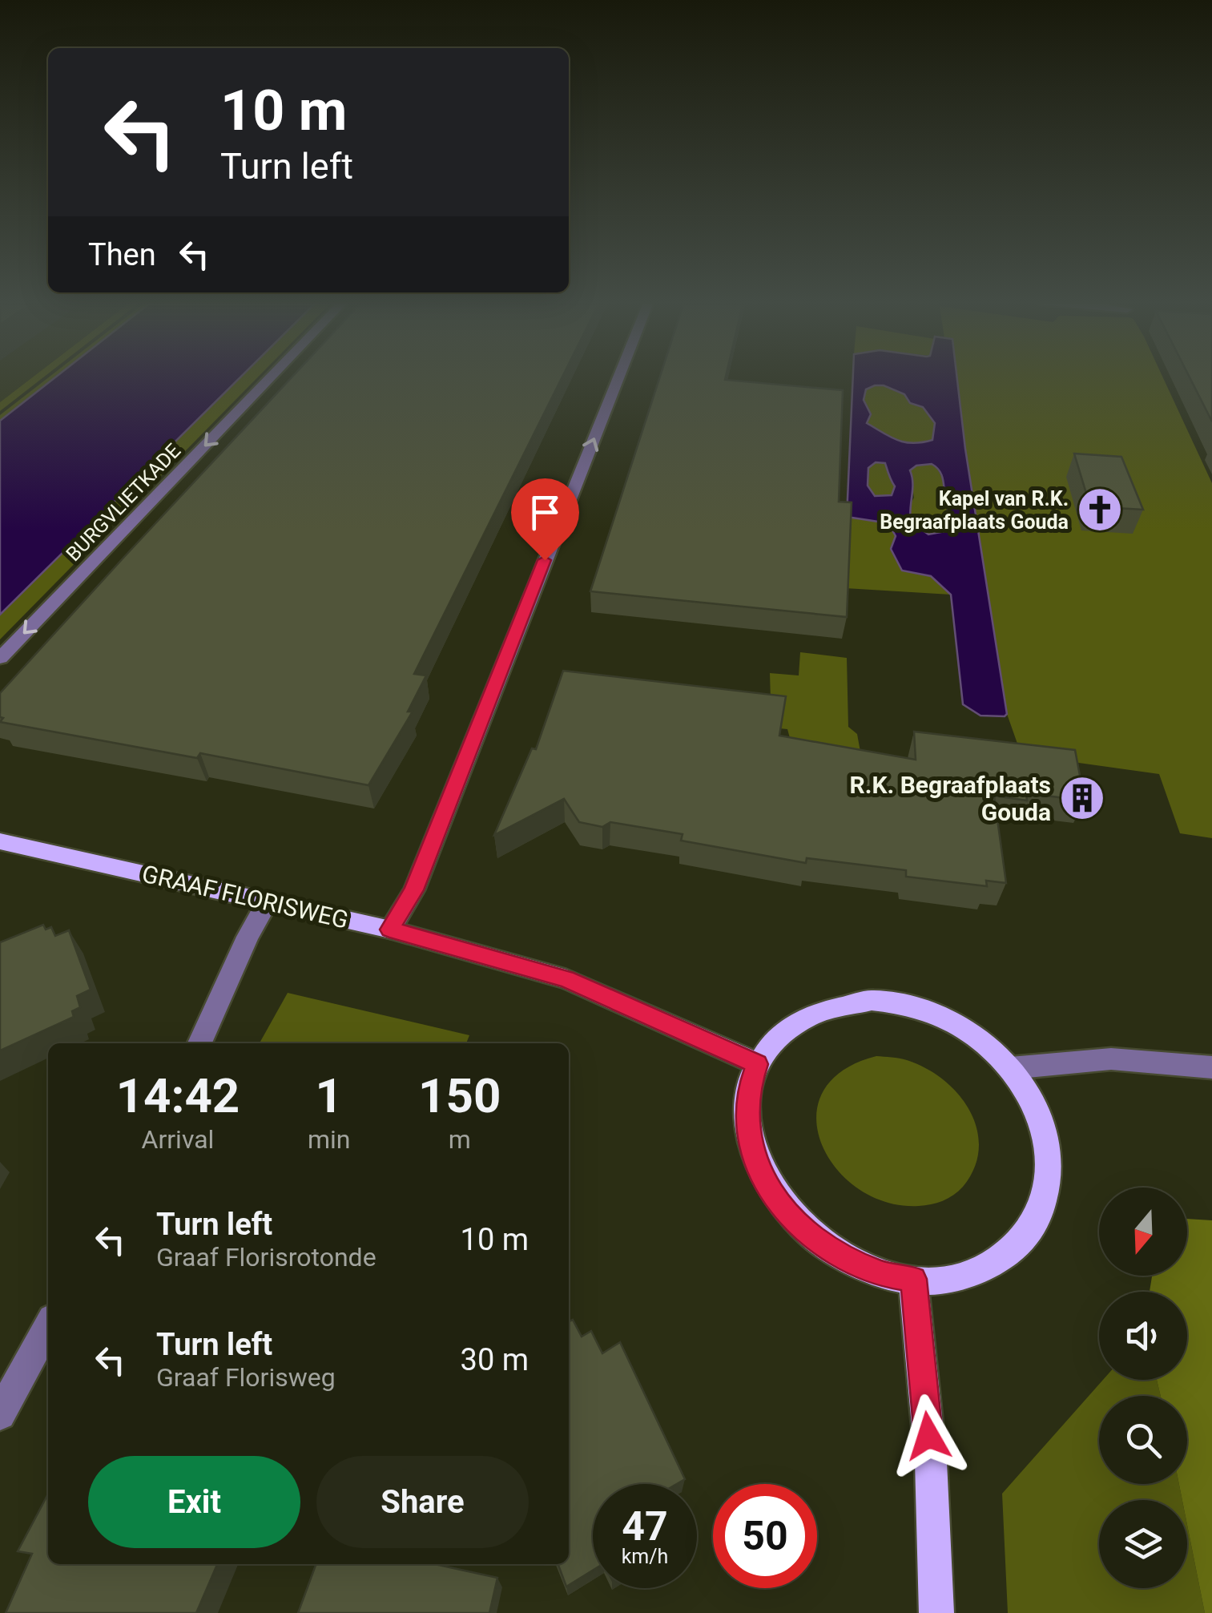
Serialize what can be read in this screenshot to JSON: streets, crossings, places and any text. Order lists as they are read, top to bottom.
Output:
{
  "streets": {
    "main road": ["GRAAF FLORISWEG"],
    "street": ["BURGVLIETKADE"]
  },
  "one_way": ["BURGVLIETKADE"],
  "places": {
    "church": ["Kapel van R.K. Begraafplaats Gouda"],
    "building": ["R.K. Begraafplaats Gouda"]
  },
  "north": "bottom",
  "page": {
    "turn": ["10 m", "Turn left"],
    "then": "Then",
    "eta": [
      "14:42",
      "Arrival",
      "1",
      "min",
      "150",
      "m"
    ],
    "list": [
      {
        "name": "Turn left",
        "note": "Graaf Florisrotonde",
        "value": "10 m"
      },
      {
        "name": "Turn left",
        "note": "Graaf Florisweg",
        "value": "30 m"
      }
    ],
    "buttons": ["Exit", "Share"],
    "speed": "47 km/h",
    "limit": "50"
  }
}
